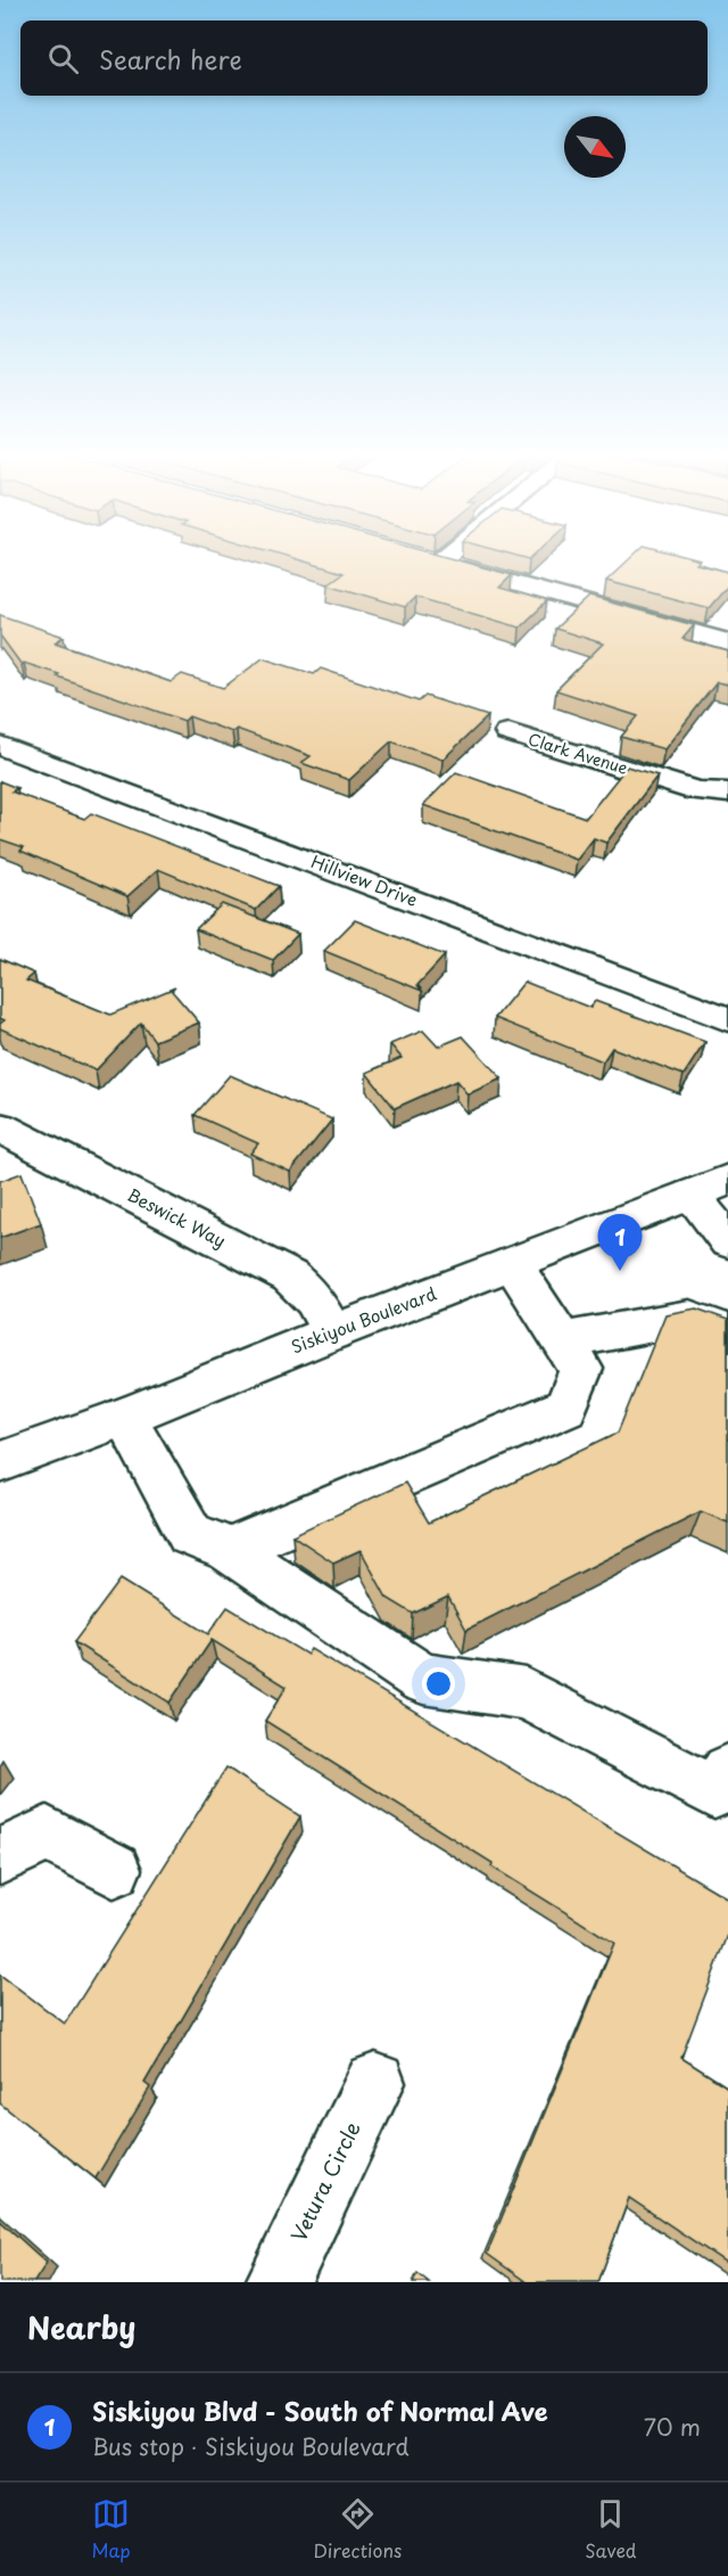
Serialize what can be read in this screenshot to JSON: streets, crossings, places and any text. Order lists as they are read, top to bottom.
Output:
{
  "streets": {
    "street": [
      "Clark Avenue",
      "Hillview Drive",
      "Beswick Way",
      "Siskiyou Boulevard",
      "Vetura Circle"
    ]
  },
  "crossings": [
    ["Beswick Way", "Siskiyou Boulevard"]
  ],
  "north": "bottom right",
  "page": {
    "search": "Search here",
    "pins": "1",
    "heading": "Nearby",
    "list": [
      {
        "mark": "1",
        "name": "Siskiyou Blvd - South of Normal Ave",
        "note": "Bus stop · Siskiyou Boulevard",
        "value": "70 m"
      }
    ],
    "nav": ["Map", "Directions", "Saved"]
  }
}
